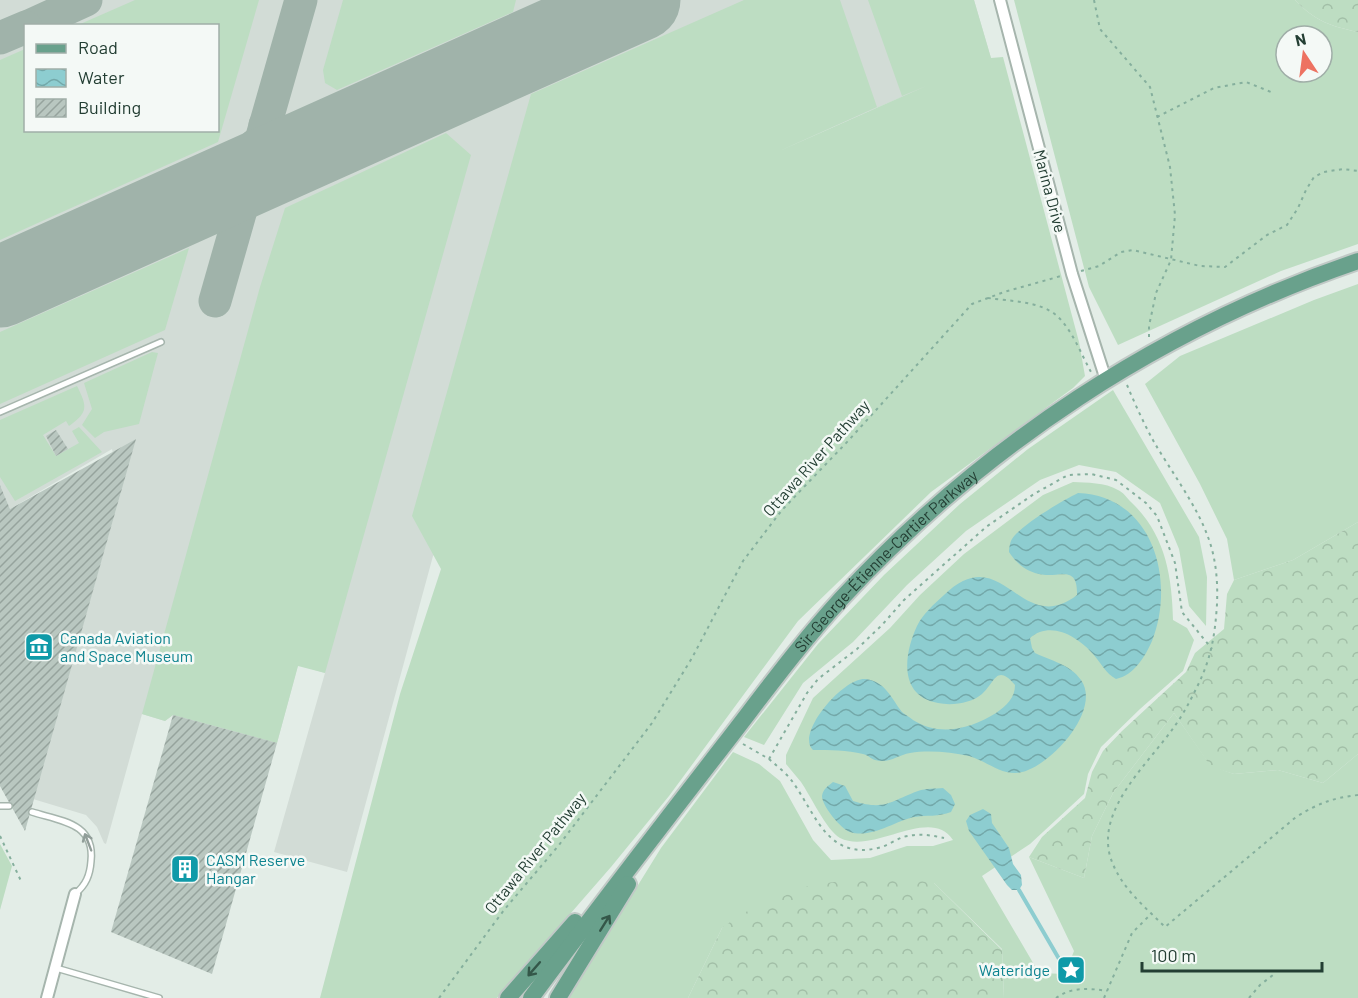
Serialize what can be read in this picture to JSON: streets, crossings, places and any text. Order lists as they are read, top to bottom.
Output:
{
  "streets": {
    "main road": ["Sir-George-Étienne-Cartier Parkway"],
    "street": ["Marina Drive"],
    "path": ["Ottawa River Pathway"]
  },
  "crossings": [
    ["Marina Drive", "Ottawa River Pathway"],
    ["Marina Drive", "Sir-George-Étienne-Cartier Parkway"]
  ],
  "places": {
    "museum": ["Canada Aviation and Space Museum"],
    "building": ["CASM Reserve Hangar"],
    "place": ["Wateridge"]
  },
  "legend": ["Road", "Water", "Building"],
  "scale_bar": "100 m",
  "north": "top"
}
